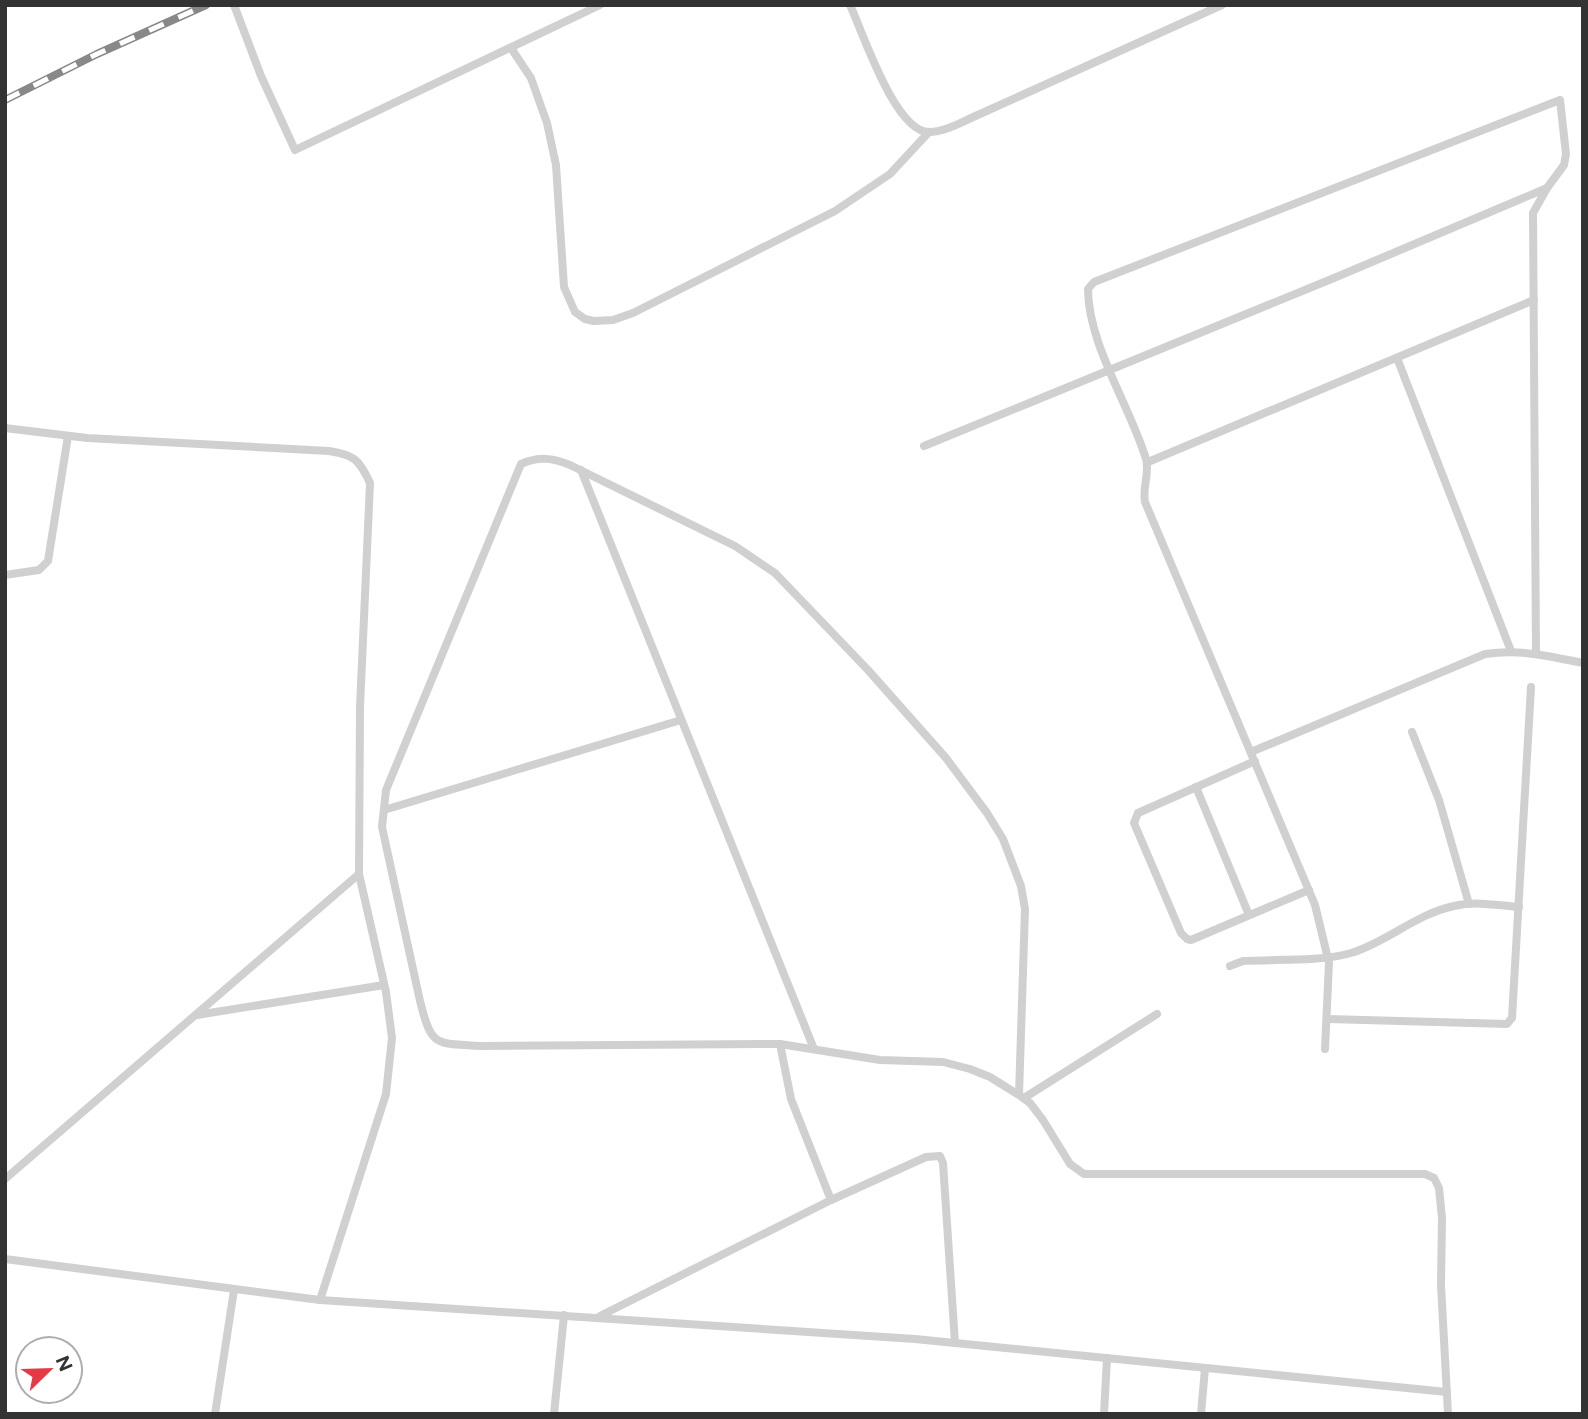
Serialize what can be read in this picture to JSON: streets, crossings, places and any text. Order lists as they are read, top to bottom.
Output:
{
  "north": "top right"
}
